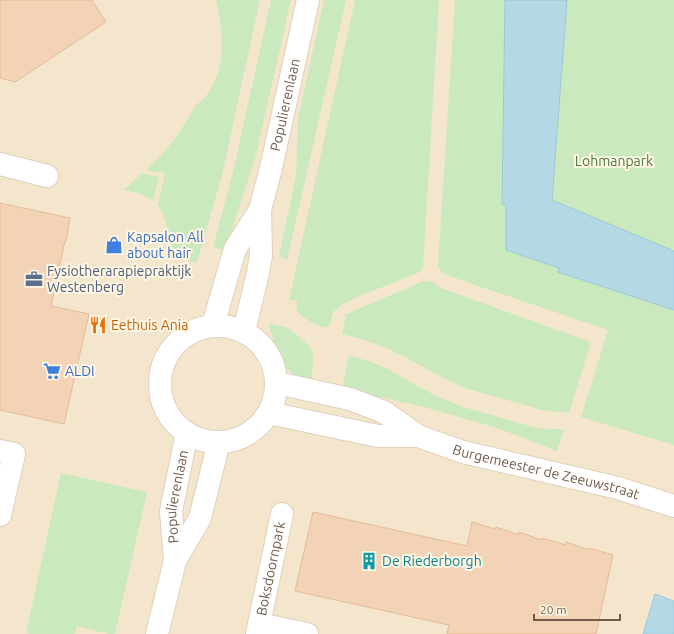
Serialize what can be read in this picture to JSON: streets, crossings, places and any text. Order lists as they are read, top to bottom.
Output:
{
  "streets": {
    "street": ["Populierenlaan", "Burgemeester de Zeeuwstraat", "Boksdoornpark"]
  },
  "crossings": [
    ["Populierenlaan", "Burgemeester de Zeeuwstraat"]
  ],
  "parks": ["Lohmanpark"],
  "places": {
    "shop": ["Kapsalon All about hair"],
    "office": ["Fysiotherarapiepraktijk Westenberg"],
    "restaurant": ["Eethuis Ania"],
    "supermarket": ["ALDI"],
    "building": ["De Riederborgh"]
  },
  "scale_bar": "20 m"
}
